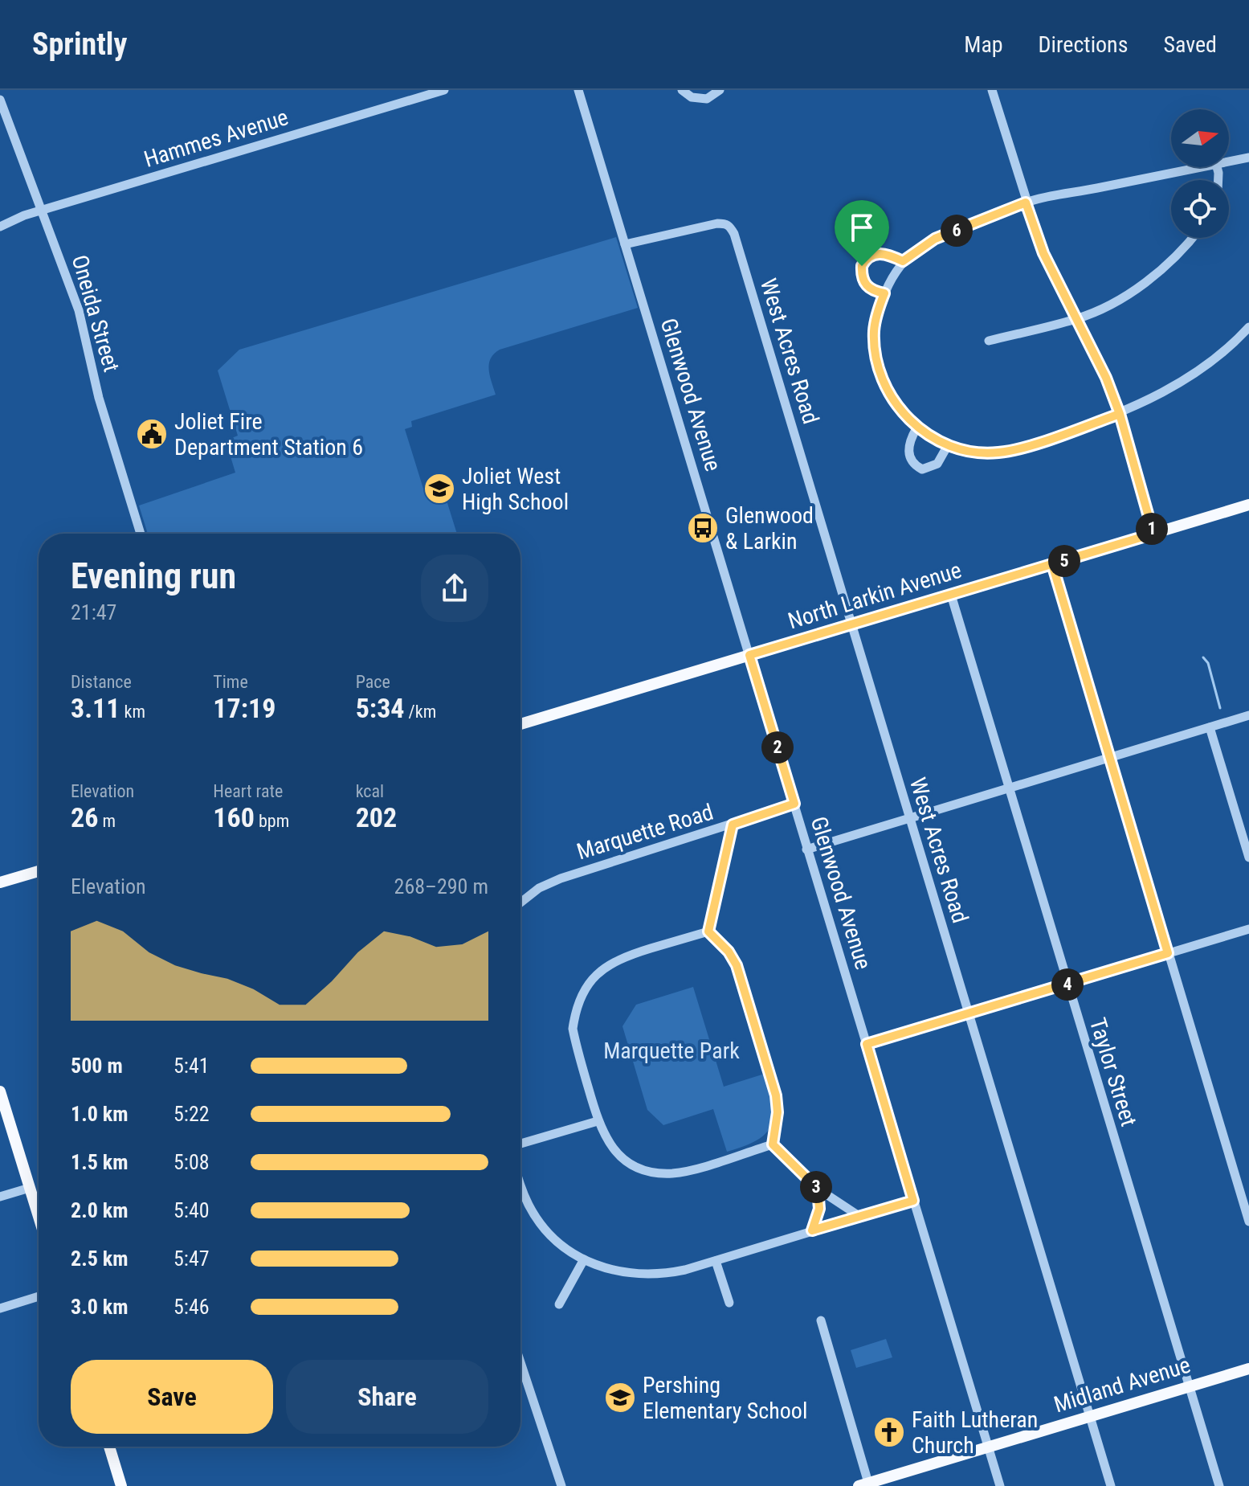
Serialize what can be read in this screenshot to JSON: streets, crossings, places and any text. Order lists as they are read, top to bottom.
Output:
{
  "streets": {
    "main road": ["North Larkin Avenue", "Midland Avenue"],
    "street": [
      "Hammes Avenue",
      "Oneida Street",
      "West Acres Road",
      "Glenwood Avenue",
      "Marquette Road",
      "Taylor Street"
    ]
  },
  "crossings": [
    ["Hammes Avenue", "Oneida Street"],
    ["West Acres Road", "Glenwood Avenue"],
    ["West Acres Road", "North Larkin Avenue"],
    ["West Acres Road", "Midland Avenue"],
    ["Glenwood Avenue", "North Larkin Avenue"],
    ["Glenwood Avenue", "Marquette Road"],
    ["Glenwood Avenue", "Midland Avenue"],
    ["North Larkin Avenue", "Taylor Street"],
    ["Taylor Street", "Midland Avenue"]
  ],
  "parks": ["Marquette Park"],
  "places": {
    "public building": ["Joliet Fire Department Station 6"],
    "school or university": ["Joliet West High School", "Pershing Elementary School"],
    "bus stop": ["Glenwood & Larkin"],
    "church": ["Faith Lutheran Church"]
  },
  "north": "right",
  "page": {
    "header": "Sprintly",
    "nav": ["Map", "Directions", "Saved"],
    "pins": [
      "6",
      "1",
      "5",
      "2",
      "4",
      "3"
    ],
    "heading": ["Evening run", "21:47"],
    "stats": [
      ["Distance", "3.11 km"],
      ["Time", "17:19"],
      ["Pace", "5:34 /km"],
      ["Elevation", "26 m"],
      ["Heart rate", "160 bpm"],
      ["kcal", "202"]
    ],
    "chart": ["Elevation", "268–290 m"],
    "list": [
      {
        "name": "500 m",
        "note": "5:41"
      },
      {
        "name": "1.0 km",
        "note": "5:22"
      },
      {
        "name": "1.5 km",
        "note": "5:08"
      },
      {
        "name": "2.0 km",
        "note": "5:40"
      },
      {
        "name": "2.5 km",
        "note": "5:47"
      },
      {
        "name": "3.0 km",
        "note": "5:46"
      }
    ],
    "buttons": ["Save", "Share"]
  }
}
